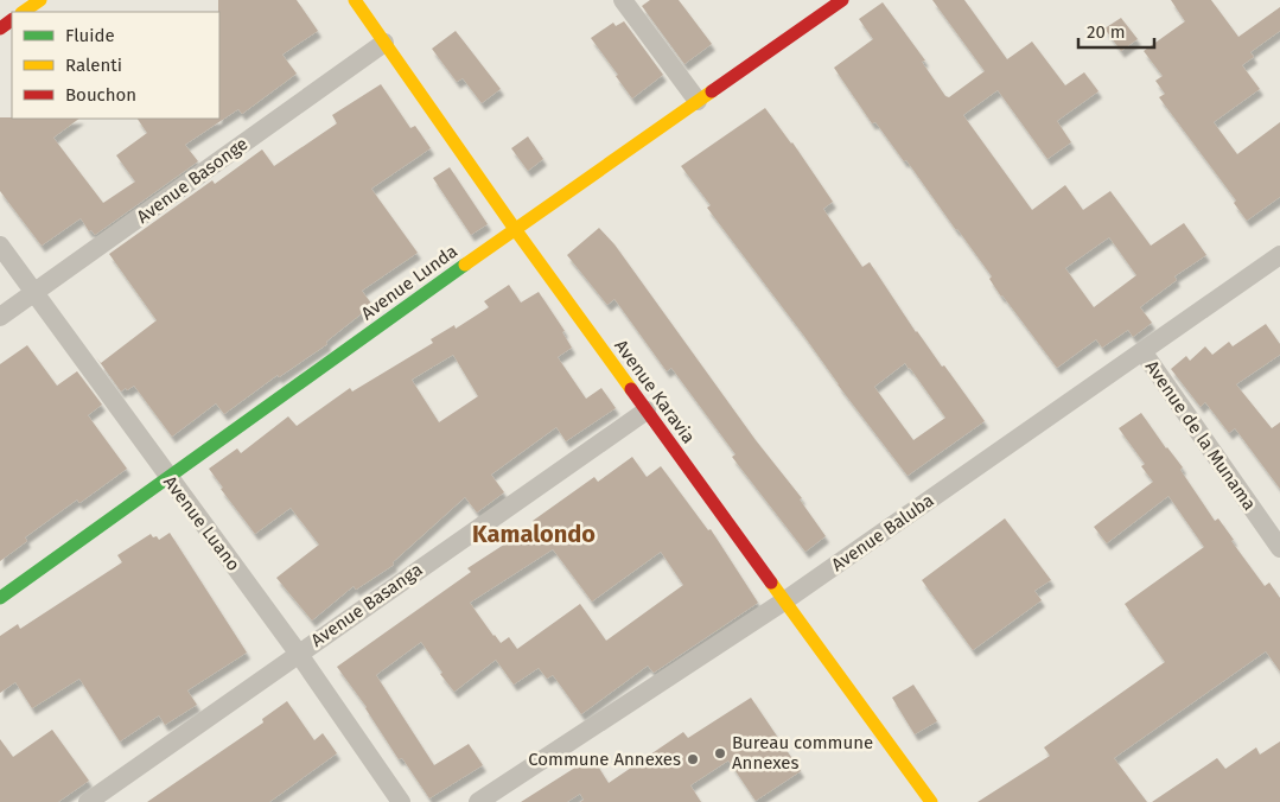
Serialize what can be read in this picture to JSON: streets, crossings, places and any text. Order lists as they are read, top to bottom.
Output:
{
  "streets": {
    "street": [
      "Avenue Basonge",
      "Avenue Lunda",
      "Avenue Karavia",
      "Avenue de la Munama",
      "Avenue Luano",
      "Avenue Baluba",
      "Avenue Basanga"
    ]
  },
  "crossings": [
    ["Avenue Basonge", "Avenue Karavia"],
    ["Avenue Basonge", "Avenue Luano"],
    ["Avenue Lunda", "Avenue Karavia"],
    ["Avenue Lunda", "Avenue Luano"],
    ["Avenue Karavia", "Avenue Baluba"],
    ["Avenue Karavia", "Avenue Basanga"],
    ["Avenue de la Munama", "Avenue Baluba"],
    ["Avenue Luano", "Avenue Basanga"]
  ],
  "districts": ["Kamalondo"],
  "places": ["Bureau commune Annexes", "Commune Annexes"],
  "legend": ["Fluide", "Ralenti", "Bouchon"],
  "scale_bar": "20 m"
}
